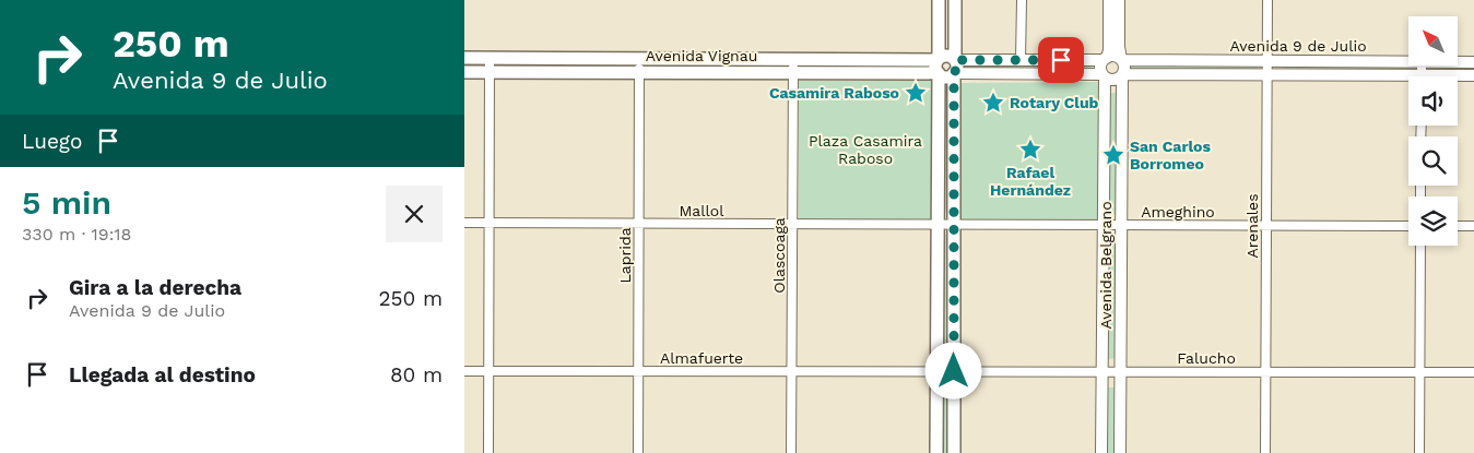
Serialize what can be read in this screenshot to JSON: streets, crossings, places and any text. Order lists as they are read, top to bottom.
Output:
{
  "streets": {
    "main road": ["Avenida Vignau"],
    "street": [
      "Avenida 9 de Julio",
      "Mallol",
      "Ameghino",
      "Arenales",
      "Laprida",
      "Olascoaga",
      "Avenida Belgrano",
      "Almafuerte",
      "Falucho"
    ]
  },
  "crossings": [
    ["Avenida 9 de Julio", "Arenales"],
    ["Avenida 9 de Julio", "Avenida Belgrano"],
    ["Avenida Vignau", "Laprida"],
    ["Avenida Vignau", "Olascoaga"],
    ["Mallol", "Ameghino"],
    ["Mallol", "Laprida"],
    ["Mallol", "Olascoaga"],
    ["Ameghino", "Arenales"],
    ["Ameghino", "Avenida Belgrano"],
    ["Arenales", "Falucho"],
    ["Laprida", "Almafuerte"],
    ["Olascoaga", "Almafuerte"],
    ["Avenida Belgrano", "Falucho"],
    ["Almafuerte", "Falucho"]
  ],
  "parks": ["Plaza Casamira Raboso"],
  "places": {
    "place": [
      "Casamira Raboso",
      "Rotary Club",
      "Rafael Hernández",
      "San Carlos Borromeo"
    ]
  },
  "north": "top left",
  "page": {
    "turn": ["250 m", "Avenida 9 de Julio"],
    "then": "Luego",
    "heading": ["5 min", "330 m · 19:18"],
    "list": [
      {
        "name": "Gira a la derecha",
        "note": "Avenida 9 de Julio",
        "value": "250 m"
      },
      {
        "name": "Llegada al destino",
        "value": "80 m"
      }
    ]
  }
}
